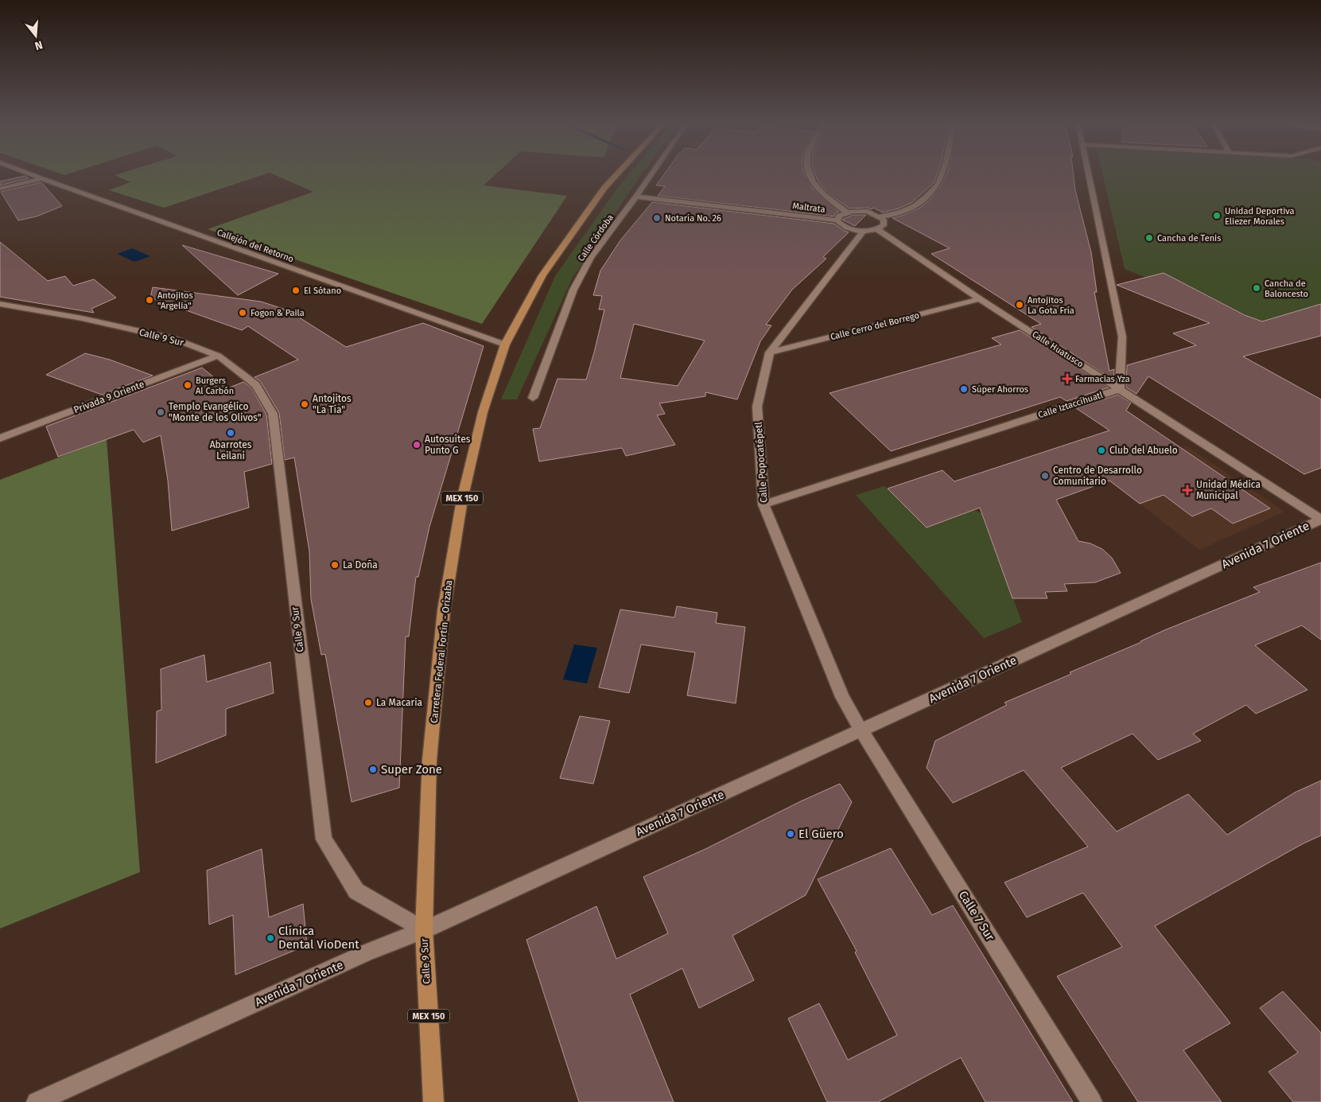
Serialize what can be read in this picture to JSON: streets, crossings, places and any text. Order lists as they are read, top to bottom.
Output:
{
  "streets": {
    "main road": ["Calle 9 Sur", "MEX 150", "Carretera Federal Fortín - Orizaba"],
    "street": [
      "Maltrata",
      "Calle Córdoba",
      "Callejón del Retorno",
      "Calle Cerro del Borrego",
      "Calle Huatusco",
      "Privada 9 Oriente",
      "Calle Iztaccíhuatl",
      "Calle Popocatépetl",
      "Avenida 7 Oriente",
      "Calle 7 Sur"
    ]
  },
  "crossings": [
    ["Maltrata", "Calle Córdoba"],
    ["Callejón del Retorno", "Carretera Federal Fortín - Orizaba"],
    ["Calle Cerro del Borrego", "Calle Huatusco"],
    ["Calle Cerro del Borrego", "Calle Popocatépetl"],
    ["Calle 9 Sur", "Privada 9 Oriente"],
    ["Calle 9 Sur", "Avenida 7 Oriente"],
    ["Calle 9 Sur", "Carretera Federal Fortín - Orizaba"],
    ["Calle Huatusco", "Calle Iztaccíhuatl"],
    ["Calle Huatusco", "Avenida 7 Oriente"],
    ["Calle Iztaccíhuatl", "Calle Popocatépetl"],
    ["Calle Popocatépetl", "Avenida 7 Oriente"],
    ["Calle Popocatépetl", "Calle 7 Sur"],
    ["Avenida 7 Oriente", "Carretera Federal Fortín - Orizaba"],
    ["Avenida 7 Oriente", "Calle 7 Sur"]
  ],
  "places": {
    "other": [
      "Unidad Deportiva Eliezer Morales",
      "Notaría No. 26",
      "Cancha de Tenis",
      "Cancha de Baloncesto",
      "El Sótano",
      "Antojitos \"Argelia\"",
      "Antojitos La Gota Fría",
      "Fogon & Paila",
      "Burgers Al Carbón",
      "Súper Ahorros",
      "Antojitos \"La Tía\"",
      "Templo Evangélico \"Monte de los Olivos\"",
      "Abarrotes Leilani",
      "Autosuites Punto G",
      "Club del Abuelo",
      "Centro de Desarrollo Comunitario",
      "La Doña",
      "La Macaria",
      "Super Zone",
      "El Güero",
      "Clínica Dental VioDent"
    ],
    "health": ["Farmacias Yza", "Unidad Médica Municipal"]
  },
  "north": "bottom"
}
